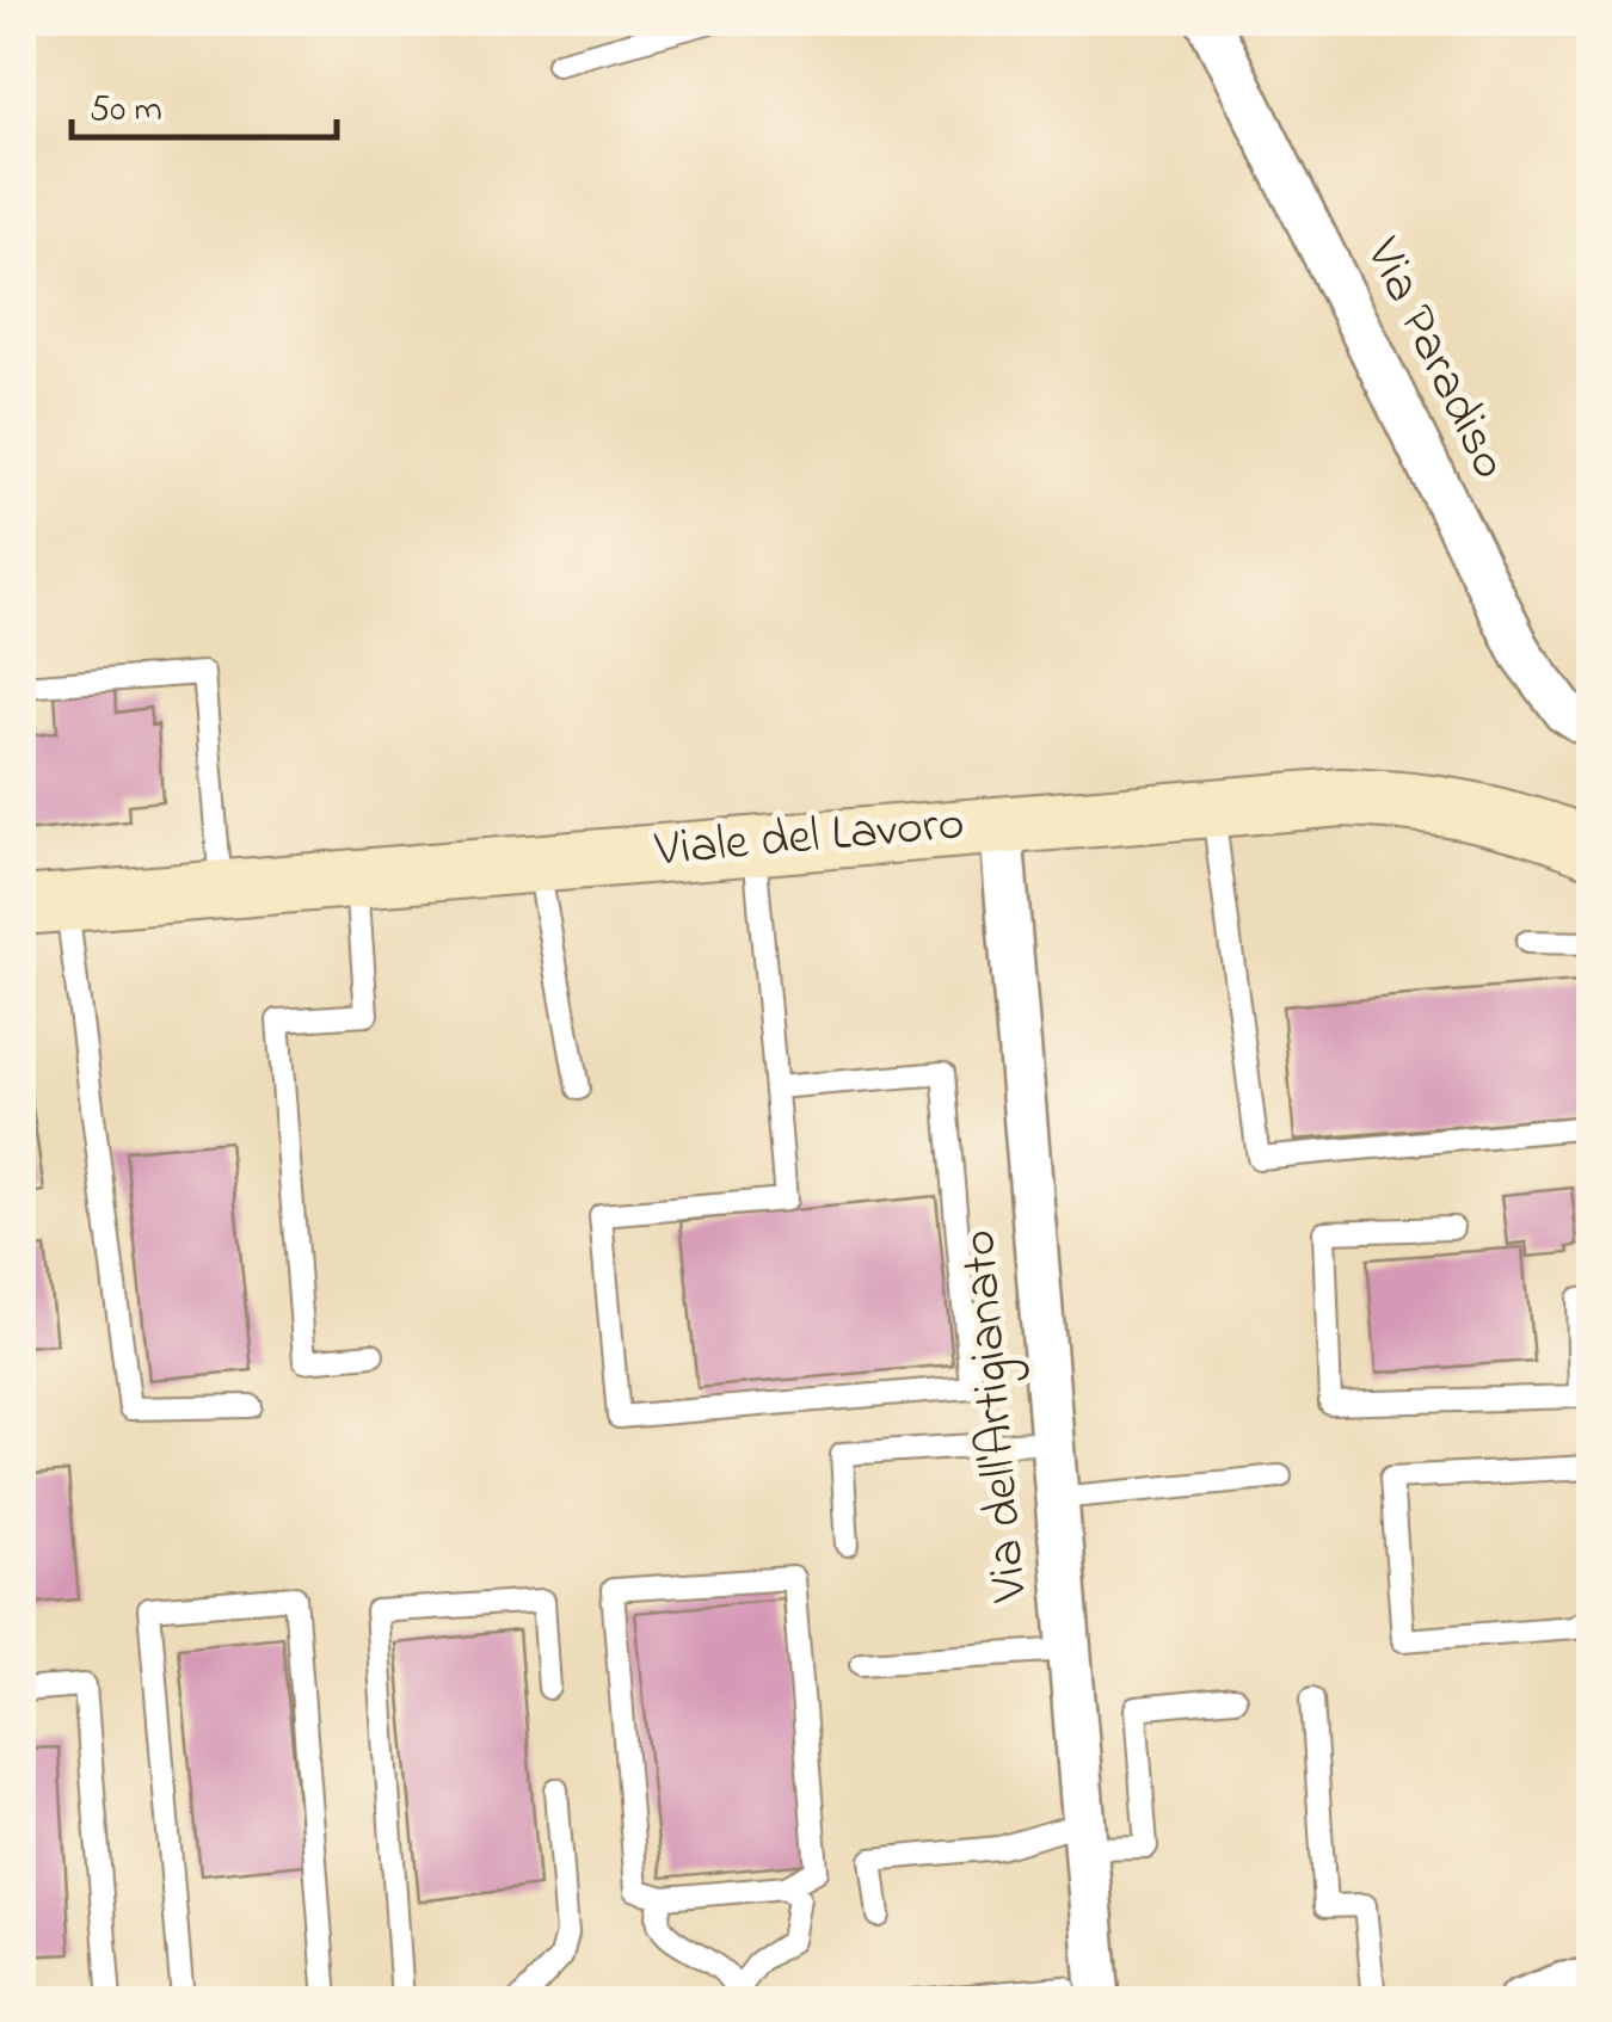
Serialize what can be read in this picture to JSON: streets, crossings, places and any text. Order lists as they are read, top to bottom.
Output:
{
  "streets": {
    "street": ["Via Paradiso", "Viale del Lavoro", "Via dell'Artigianato"]
  },
  "crossings": [
    ["Viale del Lavoro", "Via dell'Artigianato"]
  ],
  "scale_bar": "50 m"
}
